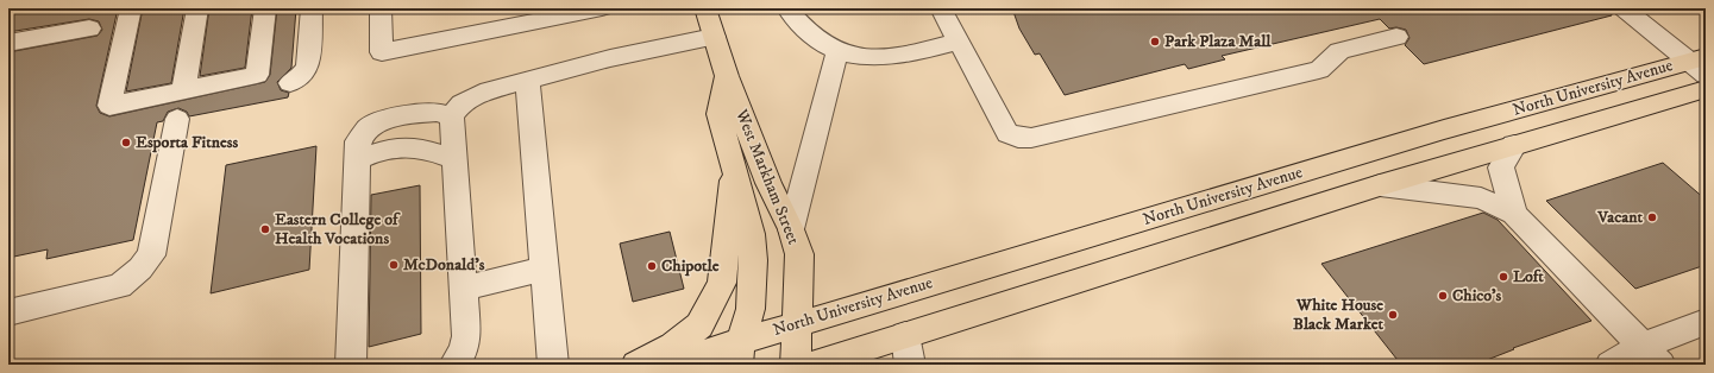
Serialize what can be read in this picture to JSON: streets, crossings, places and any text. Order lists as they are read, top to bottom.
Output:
{
  "streets": {
    "main road": ["North University Avenue", "West Markham Street"]
  },
  "crossings": [
    ["North University Avenue", "West Markham Street"]
  ],
  "places": [
    "Park Plaza Mall",
    "Esporta Fitness",
    "Vacant",
    "Eastern College of Health Vocations",
    "McDonald's",
    "Chipotle",
    "Loft",
    "Chico's",
    "White House Black Market"
  ]
}
